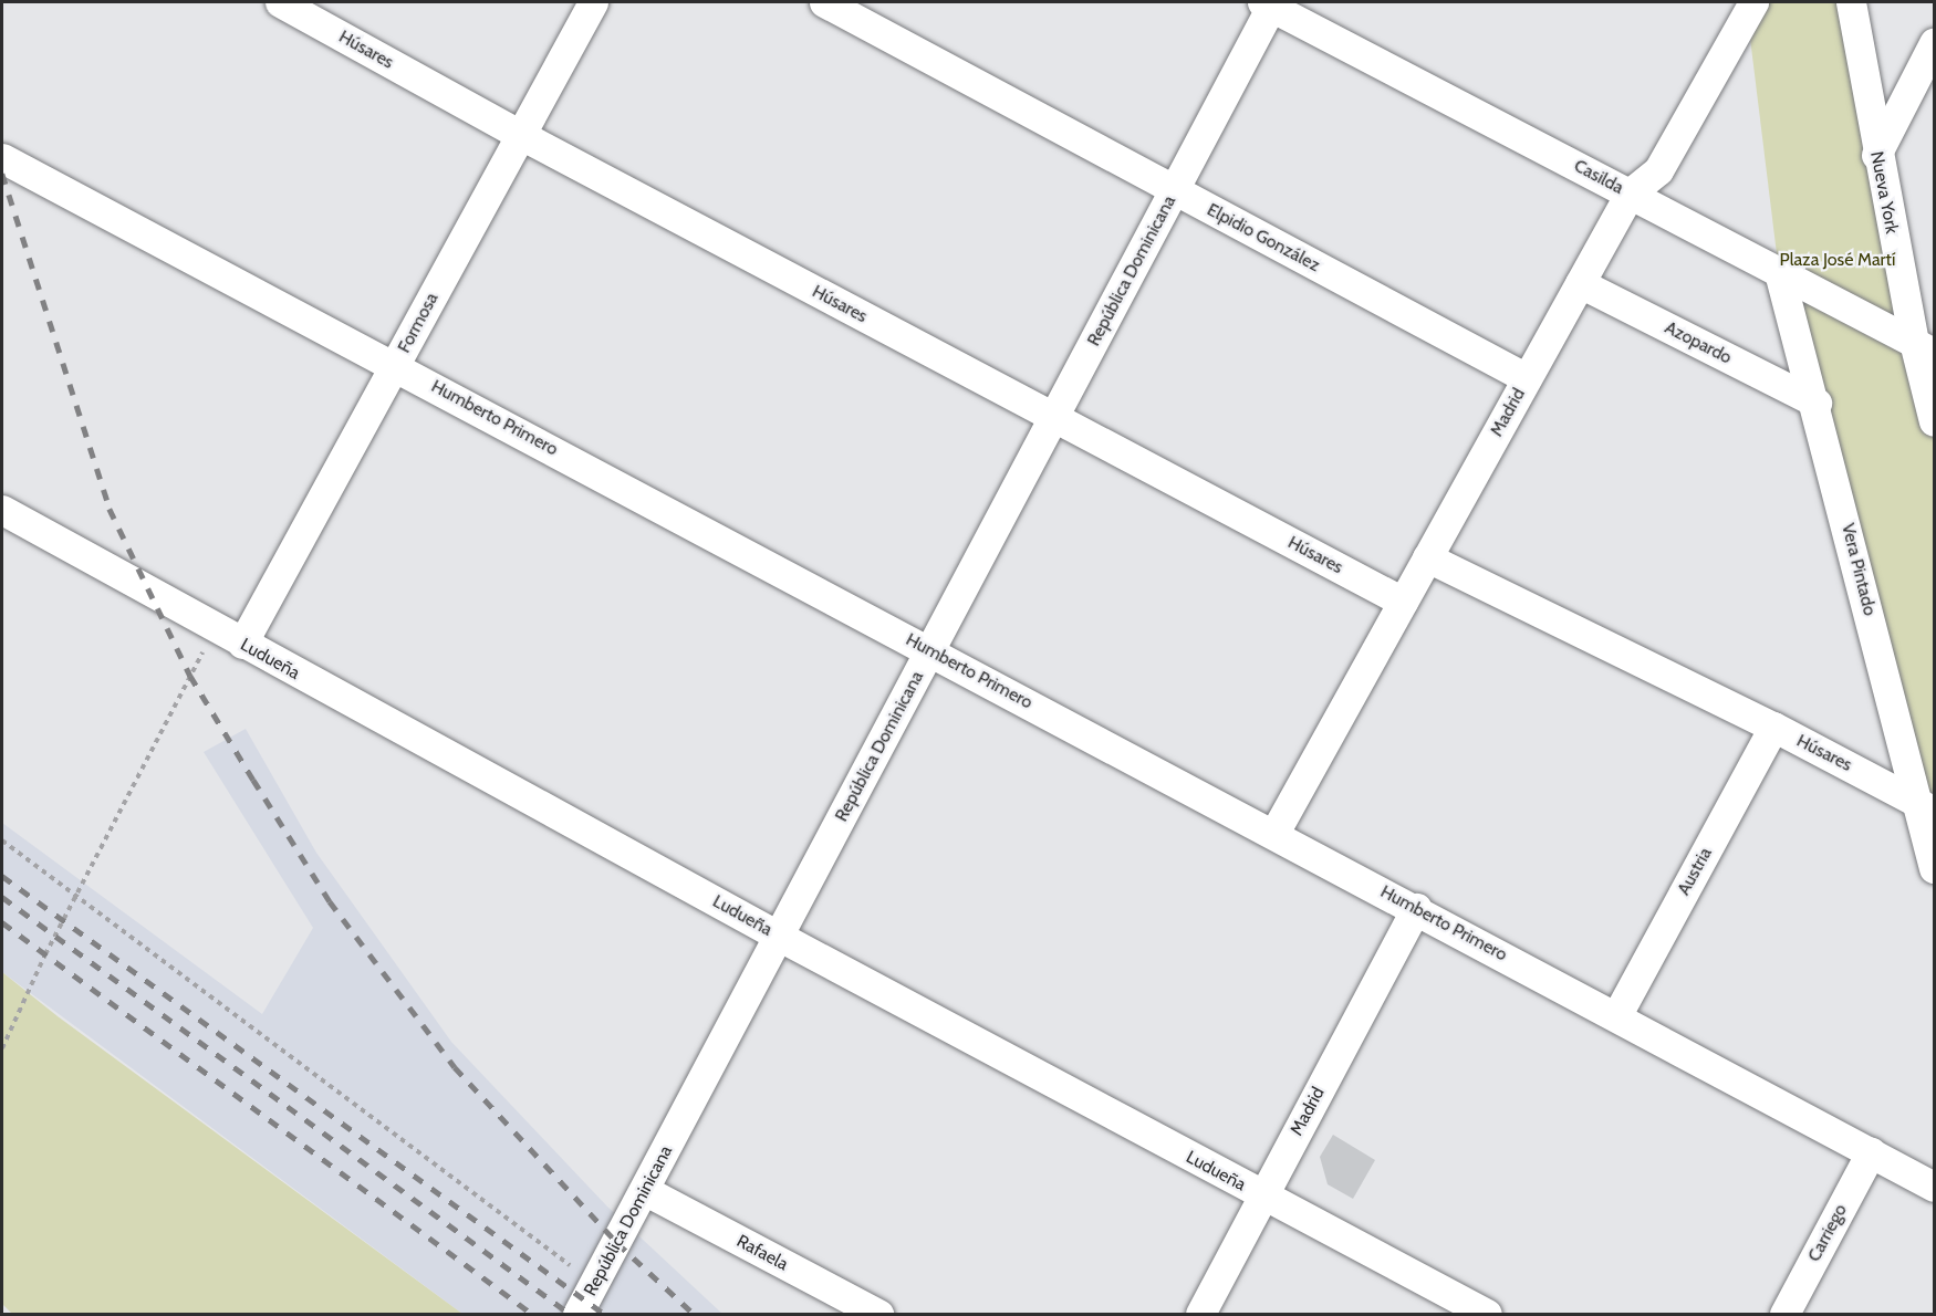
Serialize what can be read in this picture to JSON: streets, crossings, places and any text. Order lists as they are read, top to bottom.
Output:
{
  "streets": {
    "street": [
      "Húsares",
      "Casilda",
      "Nueva York",
      "Elpidio González",
      "República Dominicana",
      "Formosa",
      "Azopardo",
      "Madrid",
      "Humberto Primero",
      "Vera Pintado",
      "Ludueña",
      "Austria",
      "Carriego",
      "Rafaela"
    ]
  },
  "crossings": [
    ["Húsares", "República Dominicana"],
    ["Húsares", "Formosa"],
    ["Húsares", "Madrid"],
    ["Húsares", "Vera Pintado"],
    ["Húsares", "Austria"],
    ["Casilda", "Nueva York"],
    ["Casilda", "República Dominicana"],
    ["Casilda", "Madrid"],
    ["Casilda", "Vera Pintado"],
    ["Elpidio González", "República Dominicana"],
    ["Elpidio González", "Madrid"],
    ["República Dominicana", "Humberto Primero"],
    ["República Dominicana", "Ludueña"],
    ["República Dominicana", "Rafaela"],
    ["Formosa", "Humberto Primero"],
    ["Formosa", "Ludueña"],
    ["Azopardo", "Madrid"],
    ["Azopardo", "Vera Pintado"],
    ["Madrid", "Humberto Primero"],
    ["Madrid", "Ludueña"],
    ["Humberto Primero", "Austria"],
    ["Humberto Primero", "Carriego"]
  ],
  "parks": ["Plaza José Martí"]
}
